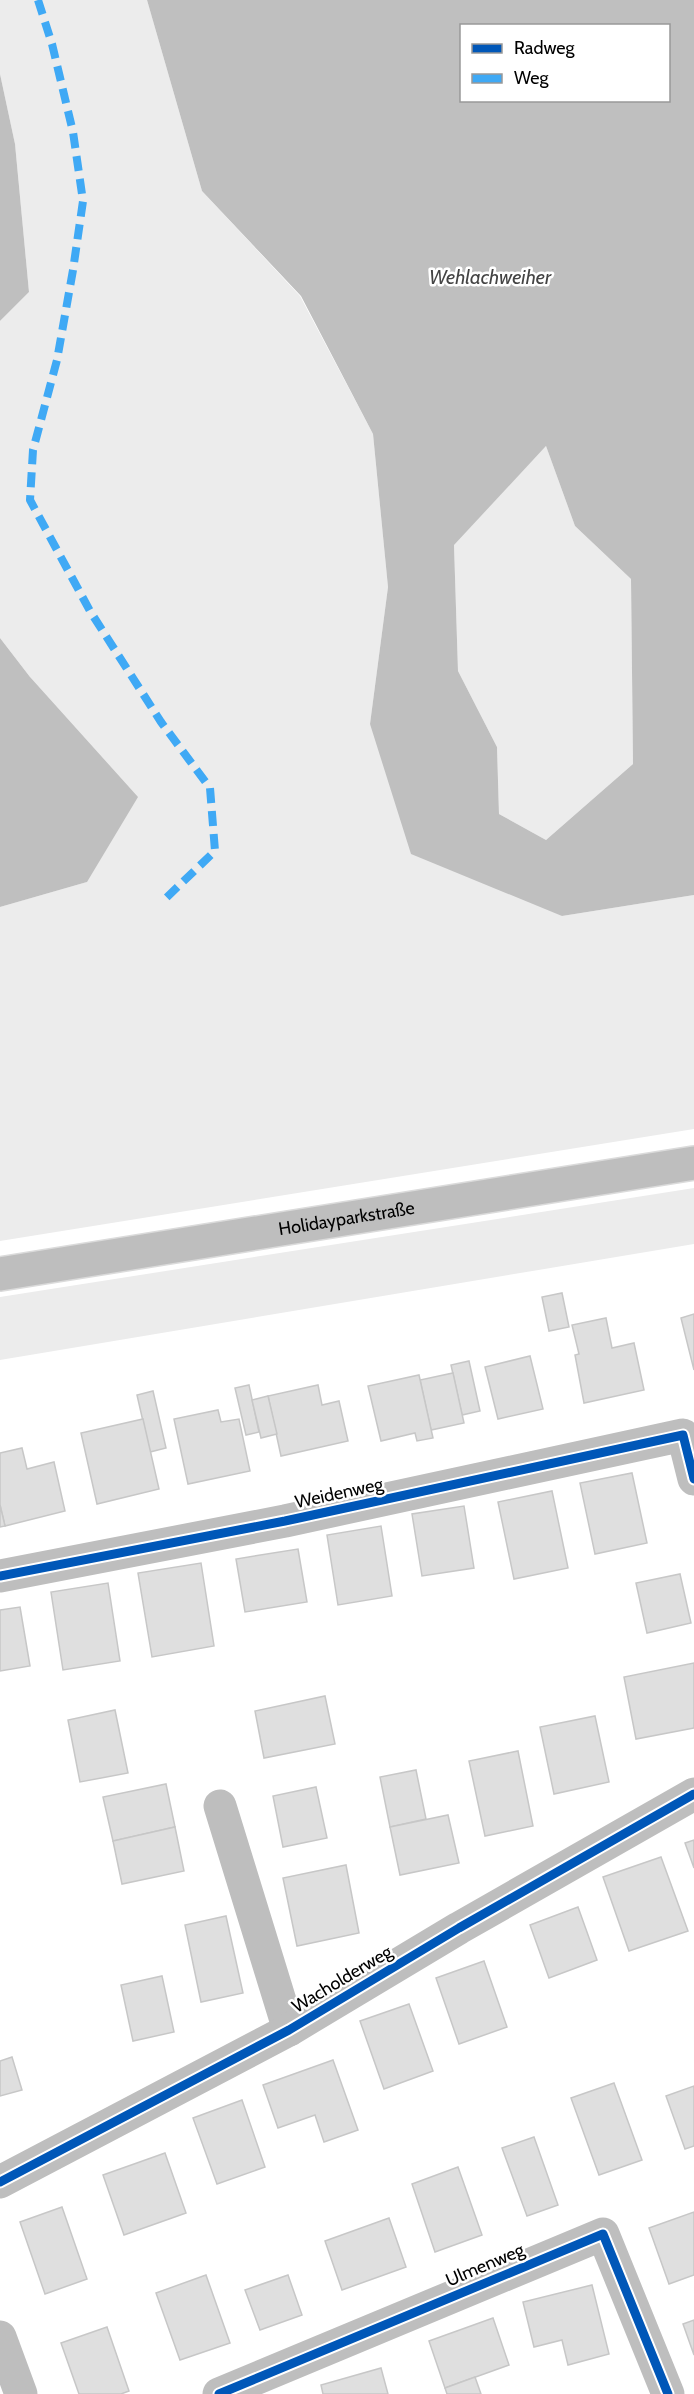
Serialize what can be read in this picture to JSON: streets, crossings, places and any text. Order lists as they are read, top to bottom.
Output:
{
  "streets": {
    "street": [
      "Holidayparkstraße",
      "Weidenweg",
      "Wacholderweg",
      "Ulmenweg"
    ]
  },
  "water": ["Wehlachweiher"],
  "legend": ["Radweg", "Weg"]
}
